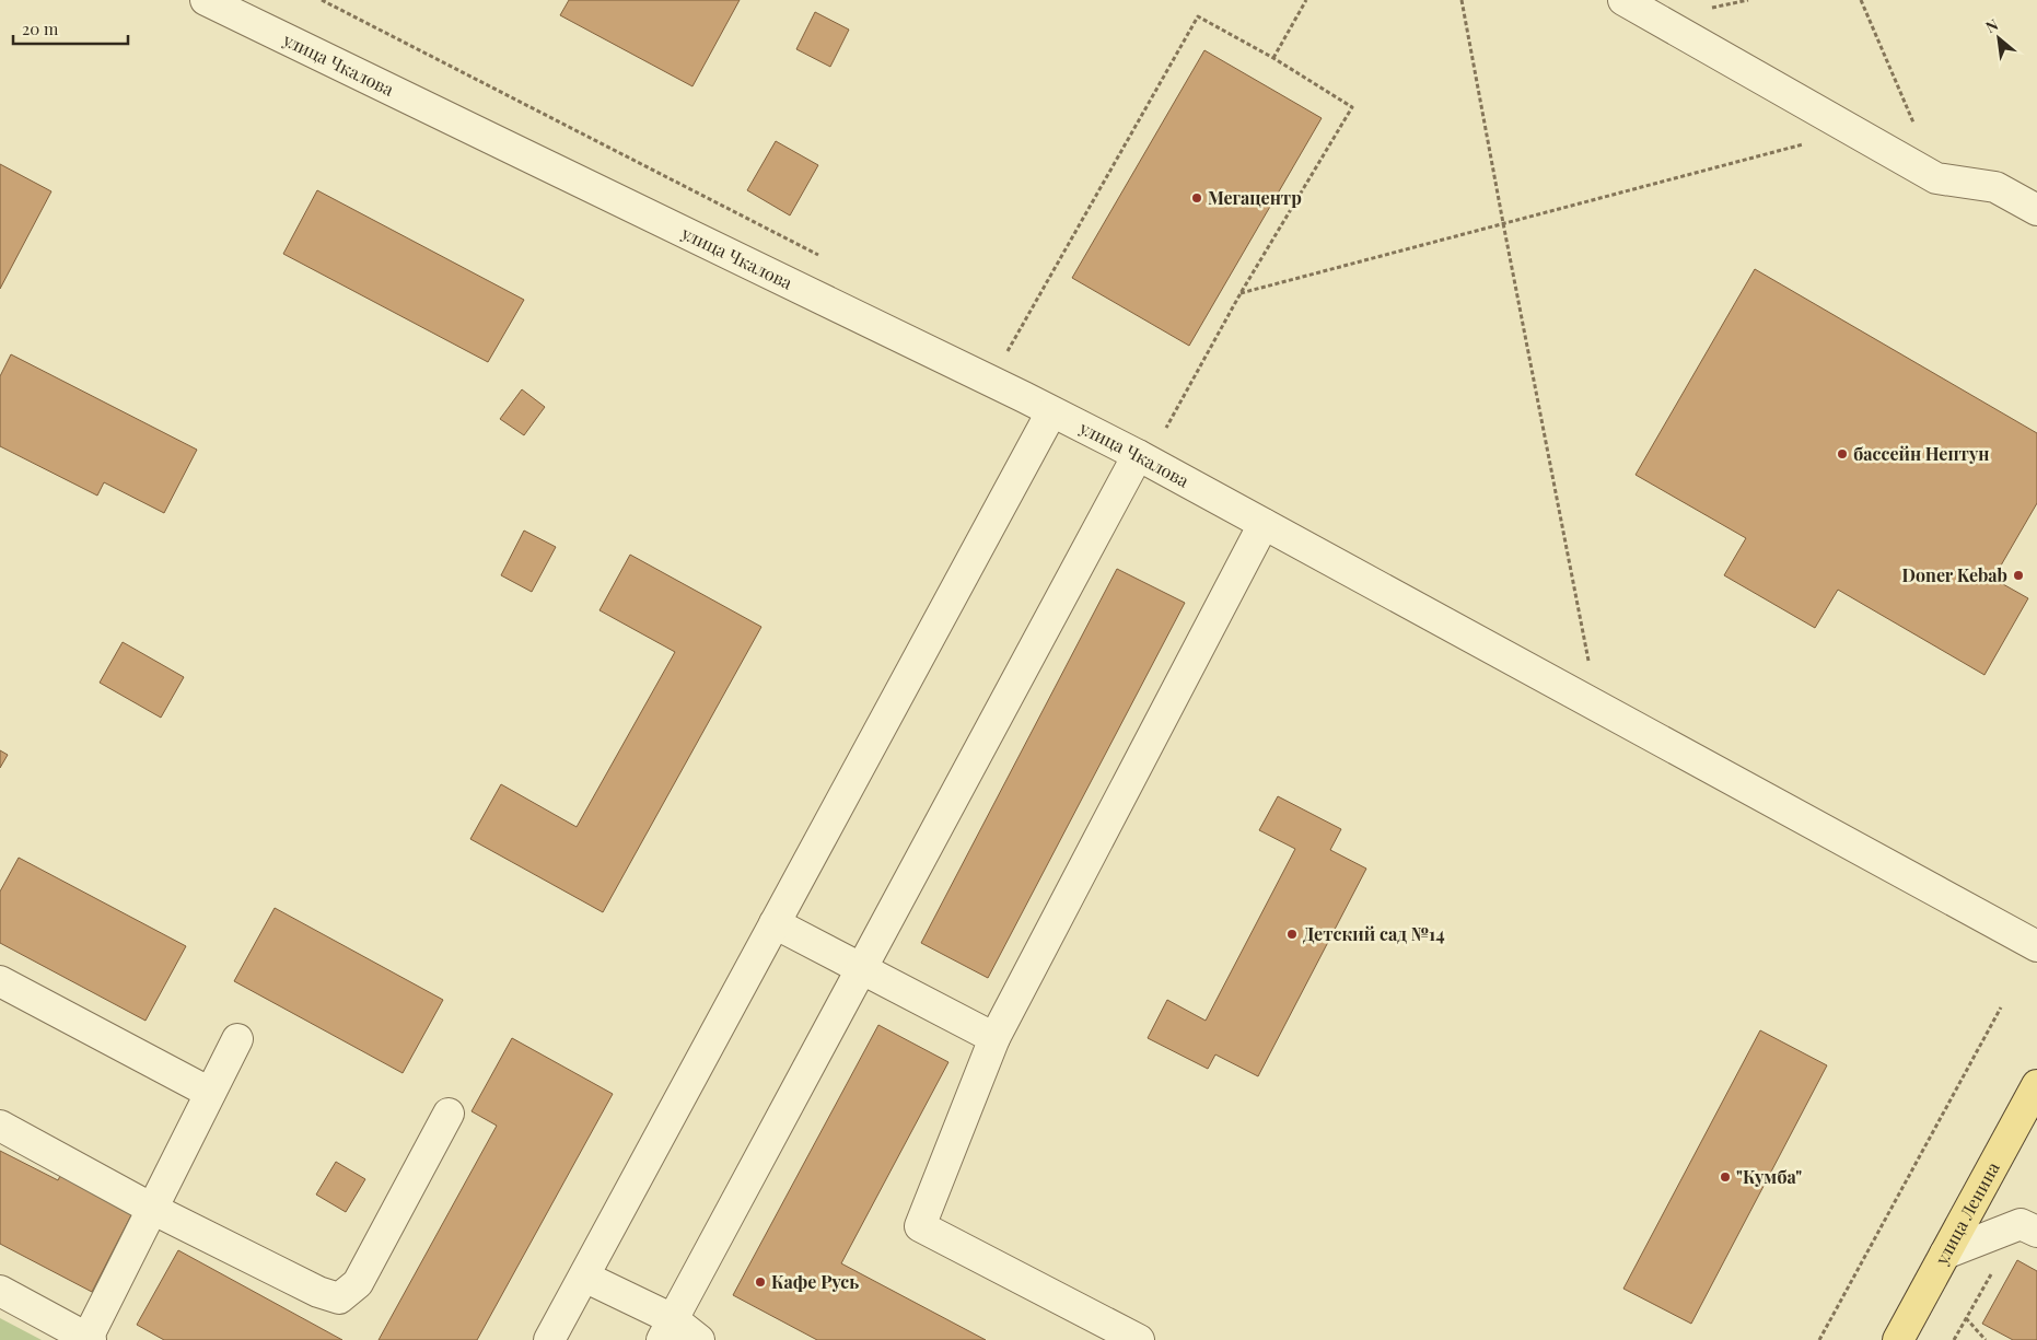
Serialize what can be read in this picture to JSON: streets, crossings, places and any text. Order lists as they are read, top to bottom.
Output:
{
  "streets": {
    "main road": ["улица Ленина"],
    "street": ["улица Чкалова"]
  },
  "places": [
    "Мегацентр",
    "бассейн Нептун",
    "Doner Kebab",
    "Детский сад №14",
    "\"Кумба\"",
    "Кафе Русь"
  ],
  "scale_bar": "20 m",
  "north": "top left"
}
